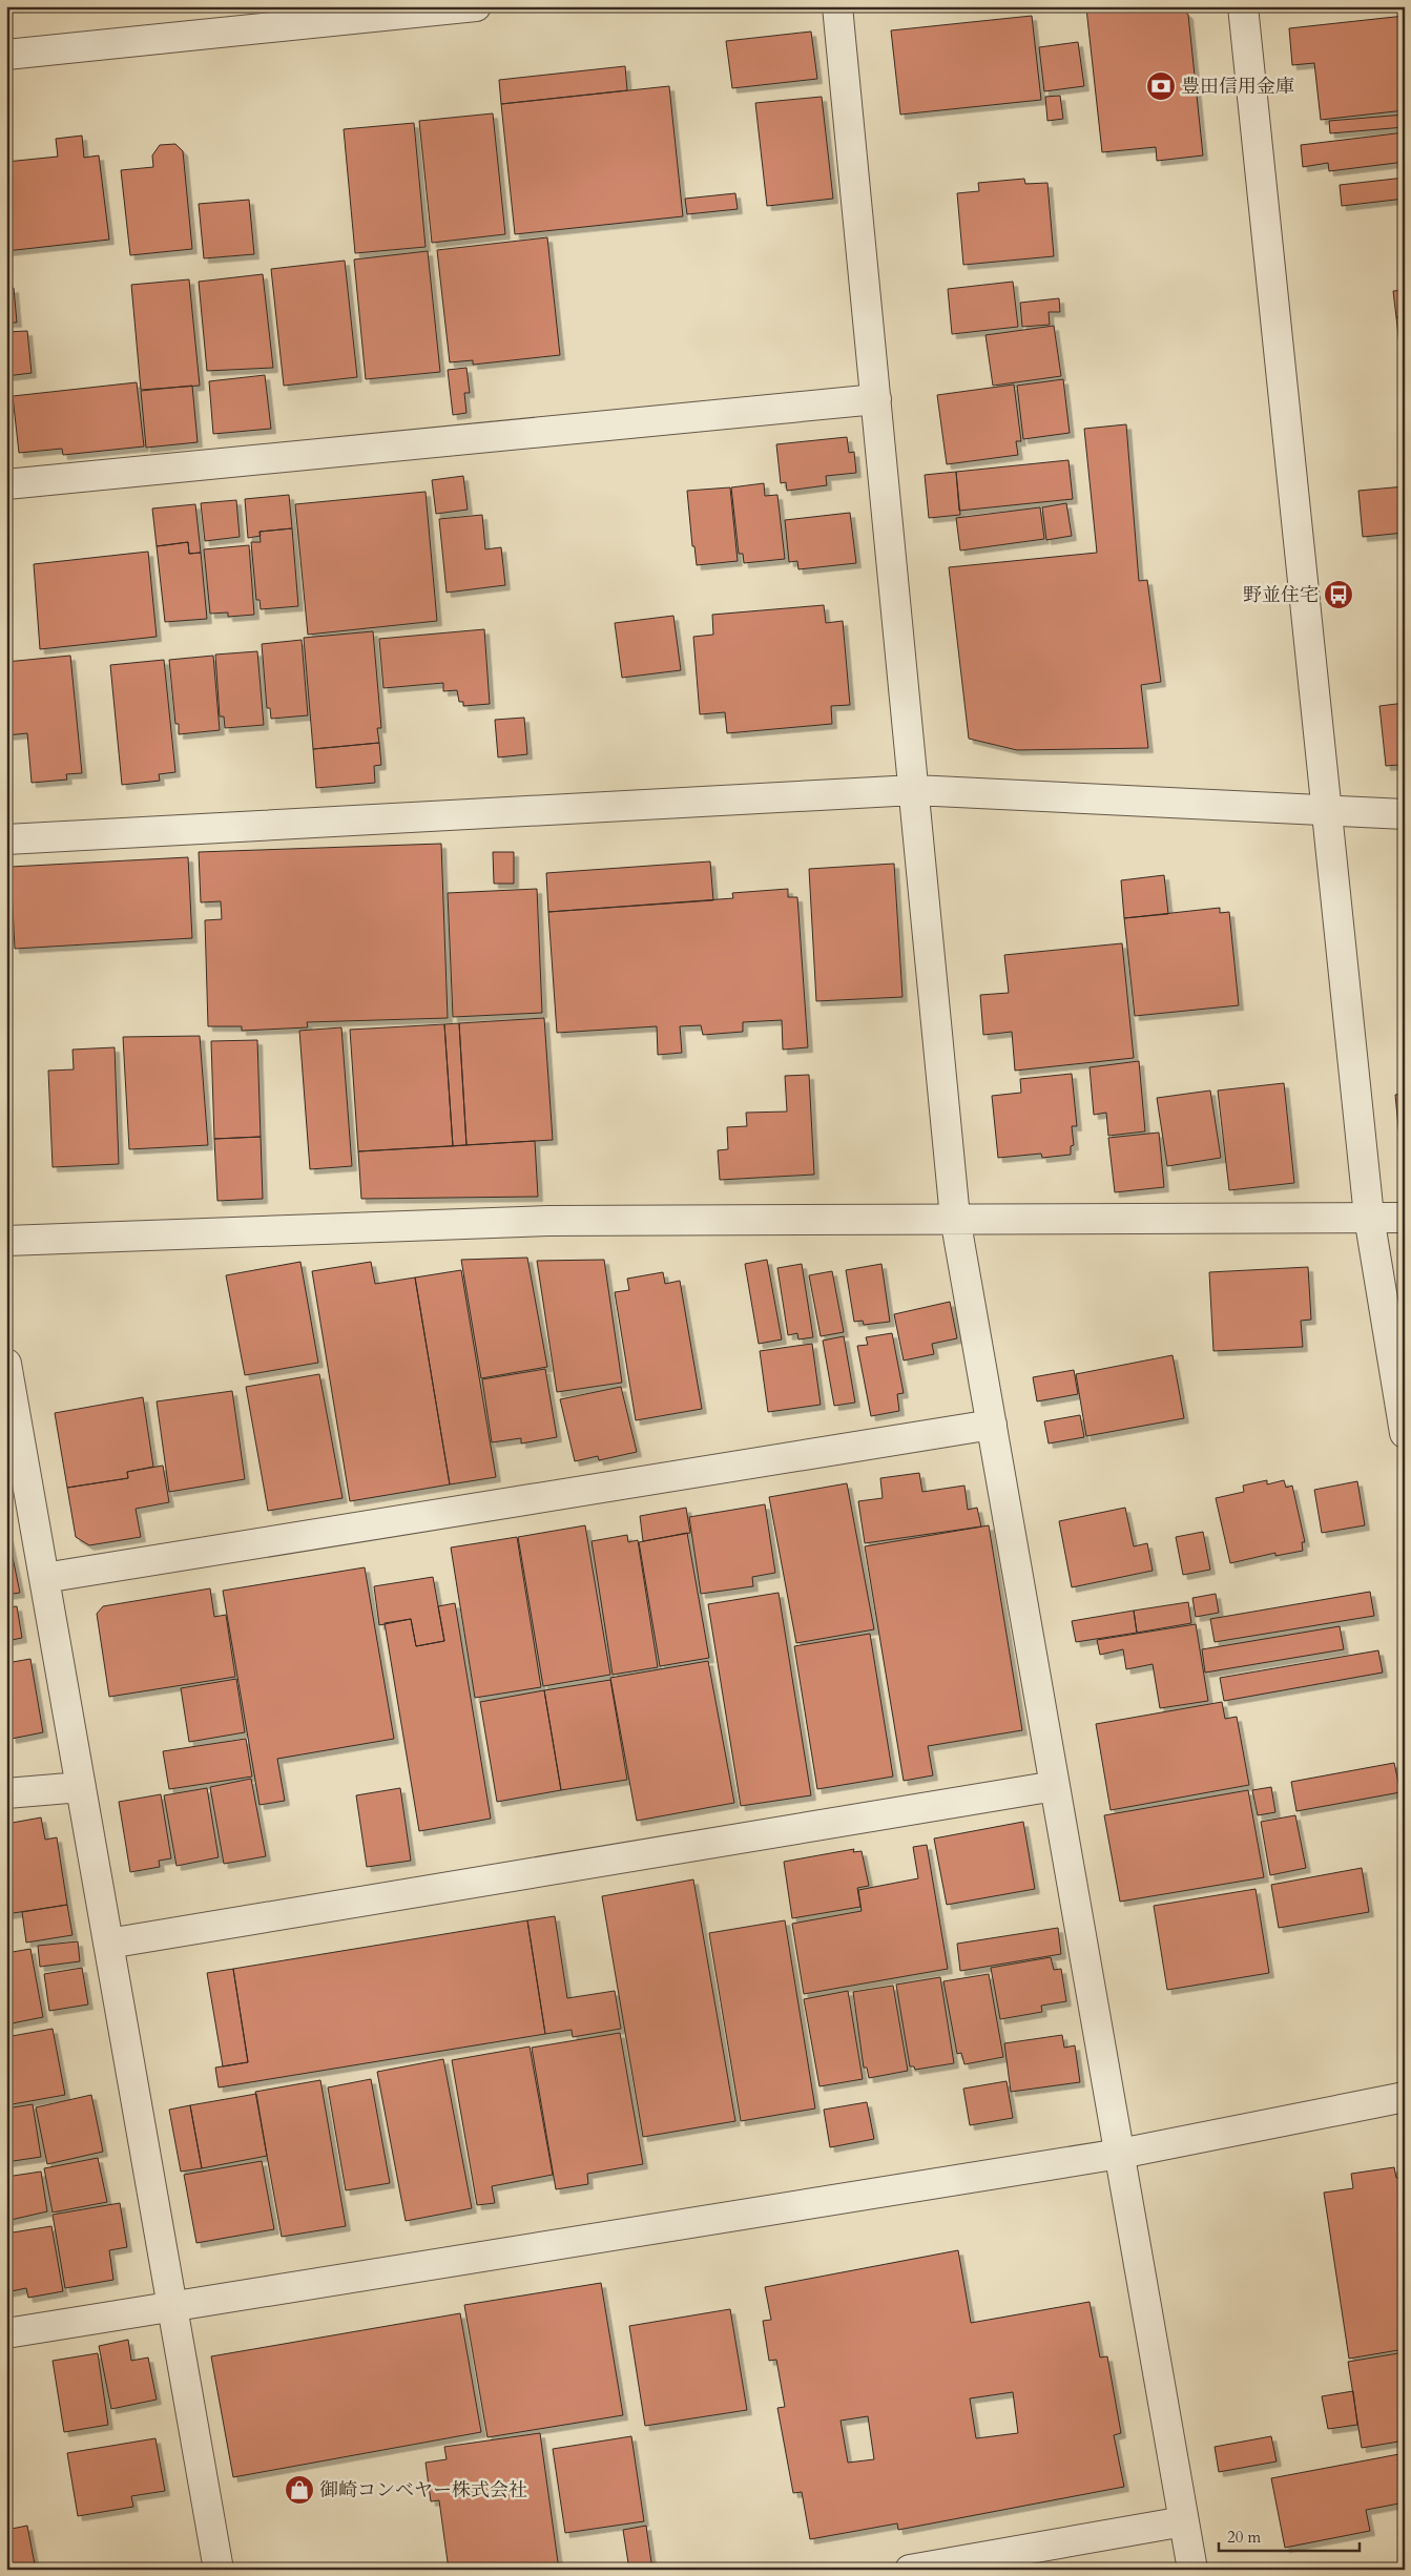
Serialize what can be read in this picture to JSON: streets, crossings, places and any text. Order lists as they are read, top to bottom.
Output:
{
  "places": {
    "bank": ["豊田信用金庫"],
    "bus stop": ["野並住宅"],
    "shop": ["御崎コンベヤー株式会社"]
  },
  "scale_bar": "20 m"
}
